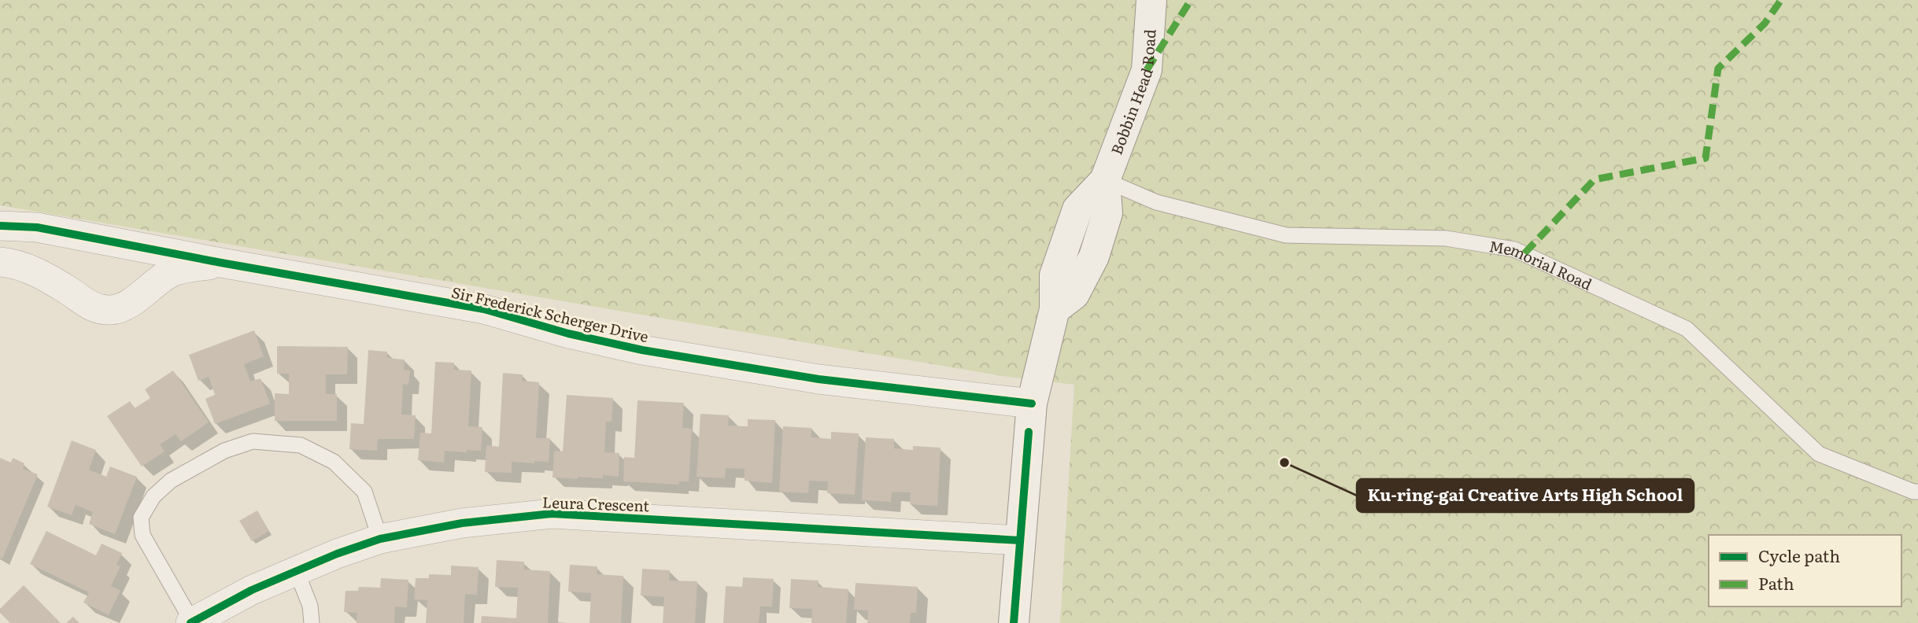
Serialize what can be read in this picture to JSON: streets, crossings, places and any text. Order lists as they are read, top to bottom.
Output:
{
  "streets": {
    "main road": ["Bobbin Head Road"],
    "street": ["Sir Frederick Scherger Drive", "Leura Crescent"],
    "lane": ["Memorial Road"]
  },
  "crossings": [
    ["Bobbin Head Road", "Memorial Road"],
    ["Bobbin Head Road", "Sir Frederick Scherger Drive"],
    ["Bobbin Head Road", "Leura Crescent"]
  ],
  "places": ["Ku-ring-gai Creative Arts High School"],
  "legend": ["Cycle path", "Path"]
}
